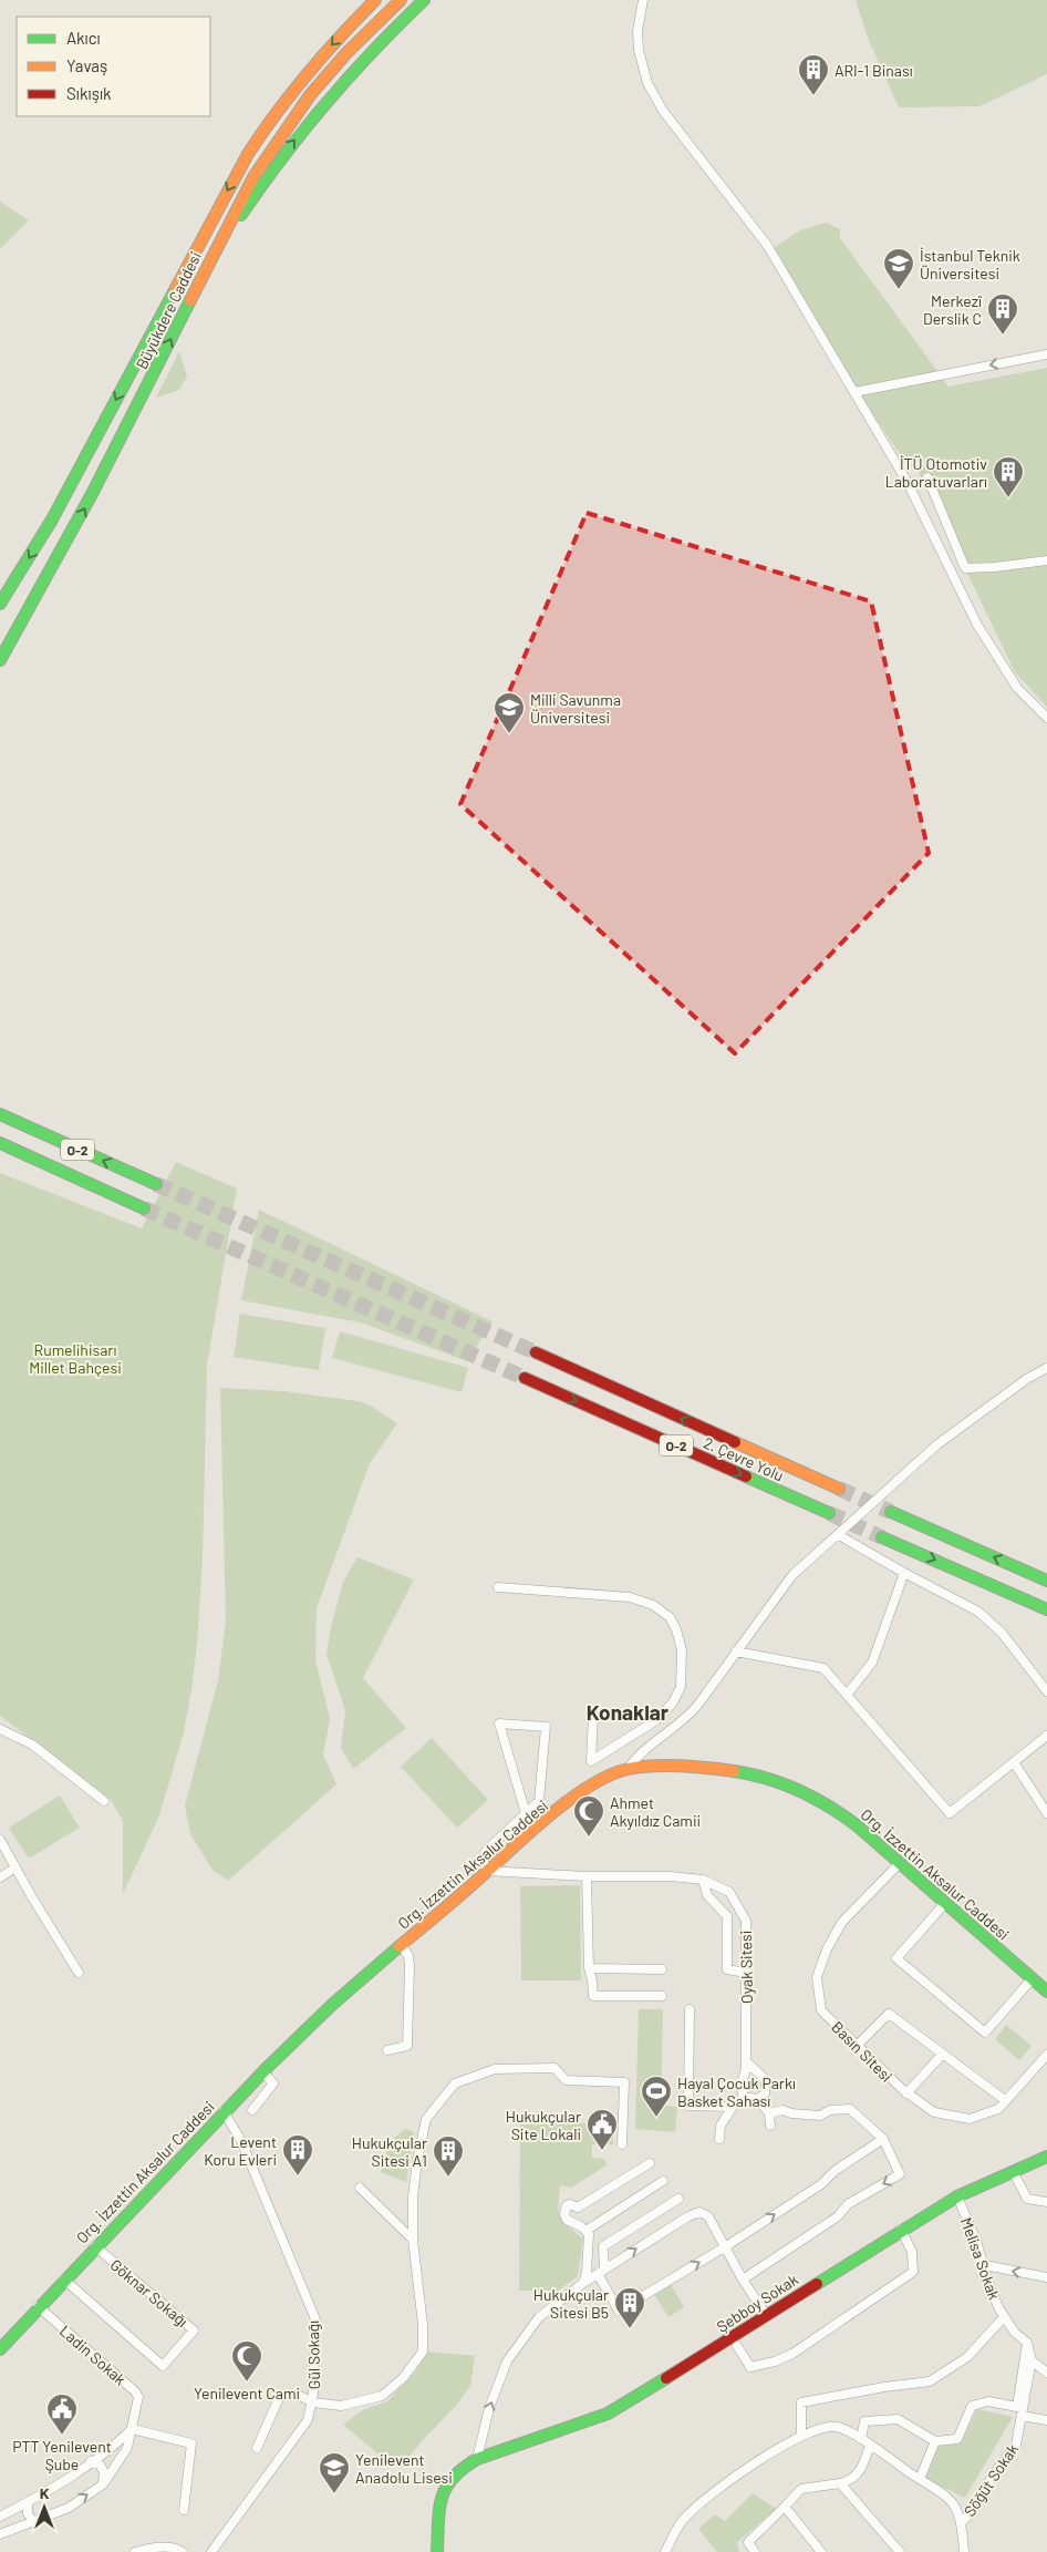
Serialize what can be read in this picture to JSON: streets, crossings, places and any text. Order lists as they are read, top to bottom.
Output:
{
  "streets": {
    "main road": [
      "Büyükdere Caddesi",
      "O-2",
      "2. Çevre Yolu",
      "Org. İzzettin Aksalur Caddesi",
      "Şebboy Sokak"
    ],
    "street": [
      "Oyak Sitesi",
      "Basın Sitesi",
      "Melisa Sokak",
      "Göknar Sokağı",
      "Ladin Sokak",
      "Gül Sokağı",
      "Söğüt Sokak"
    ]
  },
  "crossings": [
    ["Org. İzzettin Aksalur Caddesi", "Oyak Sitesi"],
    ["Org. İzzettin Aksalur Caddesi", "Basın Sitesi"],
    ["Org. İzzettin Aksalur Caddesi", "Göknar Sokağı"],
    ["Org. İzzettin Aksalur Caddesi", "Ladin Sokak"],
    ["Org. İzzettin Aksalur Caddesi", "Gül Sokağı"],
    ["Melisa Sokak", "Şebboy Sokak"]
  ],
  "districts": ["Konaklar"],
  "parks": ["Rumelihisarı Millet Bahçesi"],
  "places": {
    "building": [
      "ARI-1 Binası",
      "Merkezî Derslik C",
      "İTÜ Otomotiv Laboratuvarları",
      "Levent Koru Evleri",
      "Hukukçular Sitesi A1",
      "Hukukçular Sitesi B5"
    ],
    "school or university": ["İstanbul Teknik Üniversitesi", "Milli Savunma Üniversitesi", "Yenilevent Anadolu Lisesi"],
    "mosque": ["Ahmet Akyıldız Camii", "Yenilevent Cami"],
    "sports": ["Hayal Çocuk Parkı Basket Sahası"],
    "public building": ["Hukukçular Site Lokali", "PTT Yenilevent Şube"]
  },
  "legend": ["Akıcı", "Yavaş", "Sıkışık"],
  "north": "top"
}
